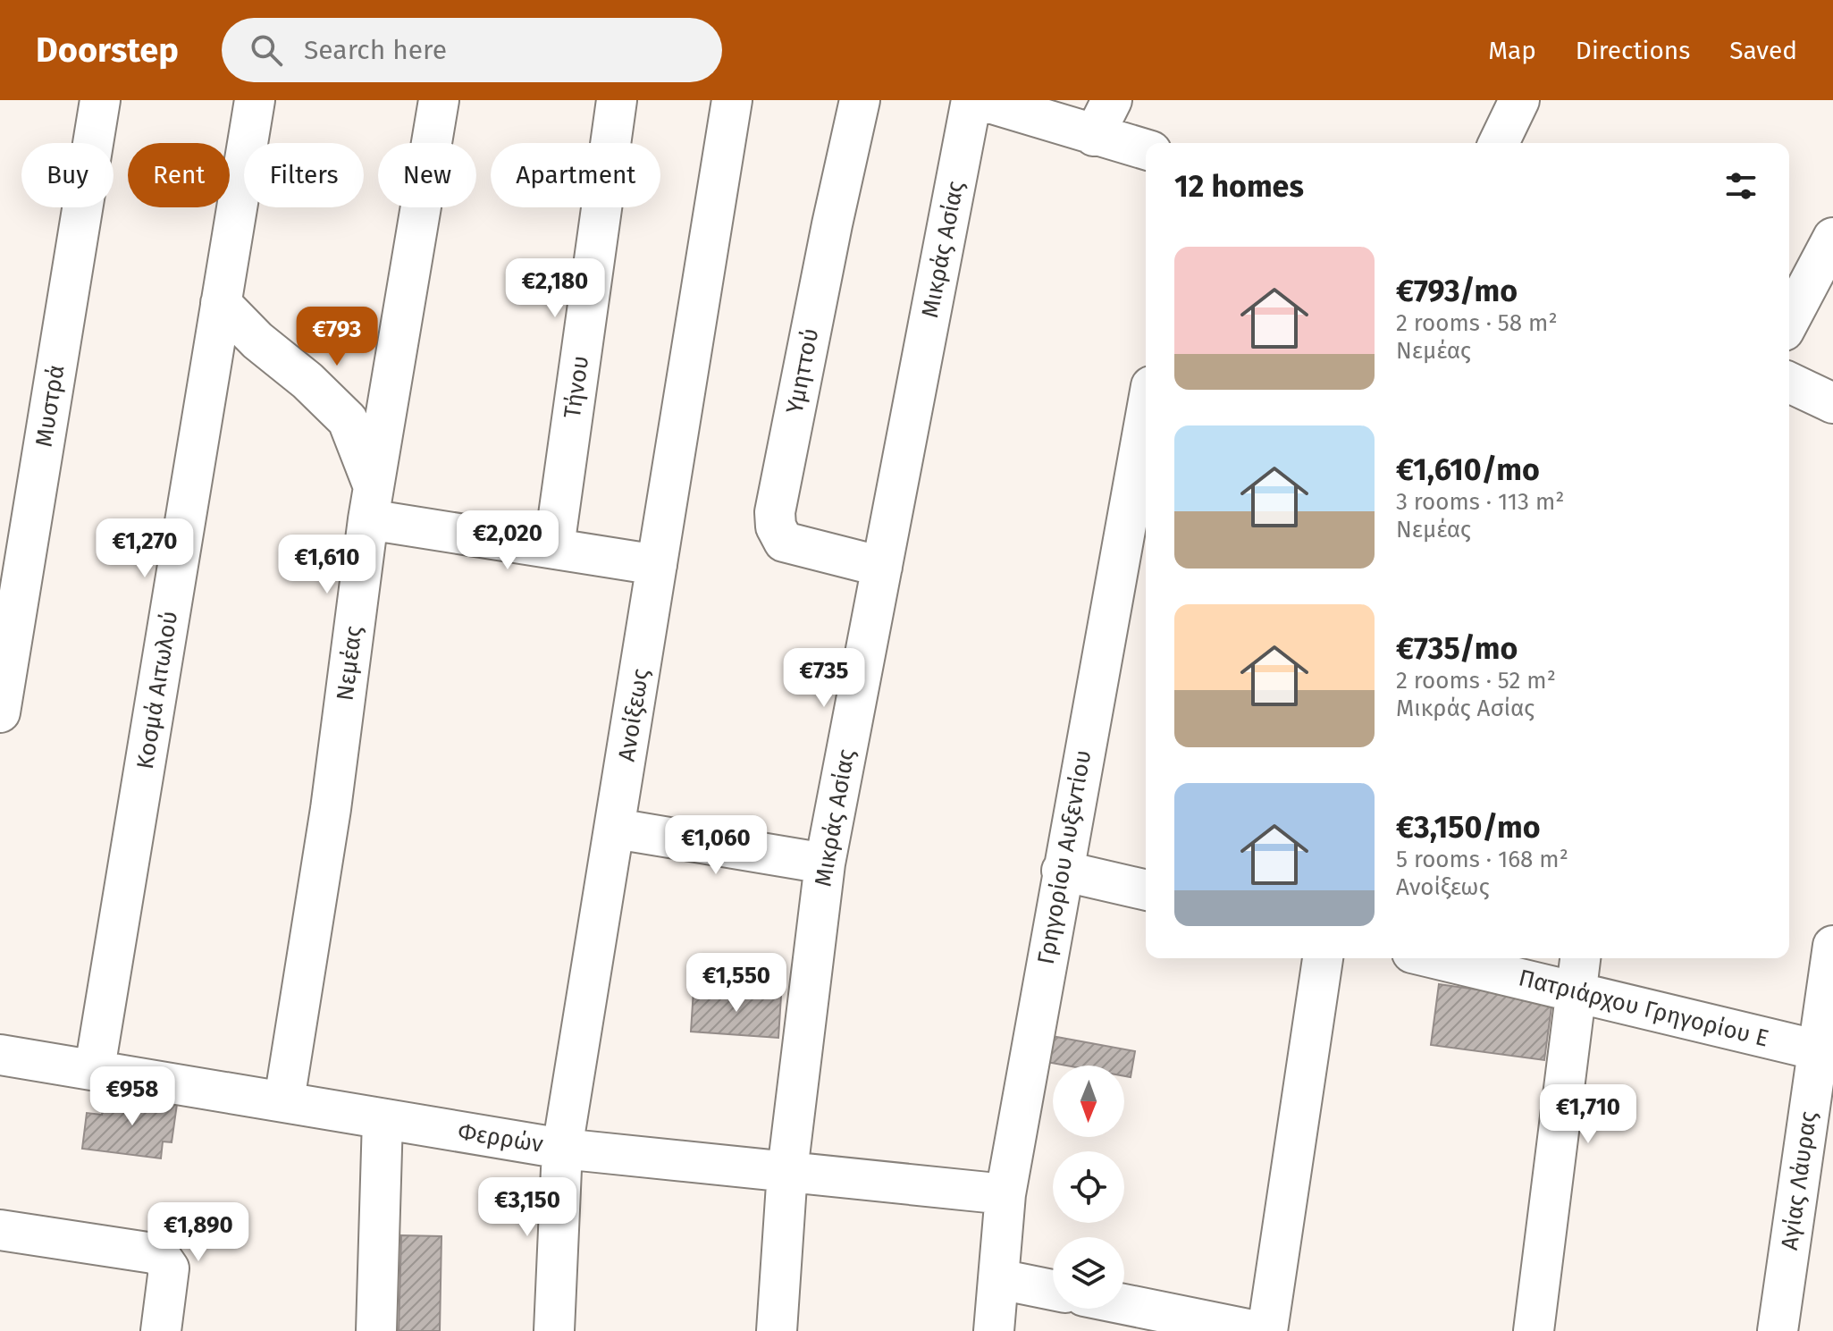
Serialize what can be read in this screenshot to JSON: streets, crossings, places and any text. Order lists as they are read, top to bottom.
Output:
{
  "streets": {
    "street": [
      "Μικράς Ασίας",
      "Υμηττού",
      "Τήνου",
      "Μυστρά",
      "Νεμέας",
      "Κοσμά Αιτωλού",
      "Ανοίξεως",
      "Γρηγορίου Αυξεντίου",
      "Πατριάρχου Γρηγορίου Ε",
      "Φερρών",
      "Αγίας Λάυρας"
    ]
  },
  "crossings": [
    ["Μικράς Ασίας", "Υμηττού"],
    ["Μικράς Ασίας", "Φερρών"],
    ["Νεμέας", "Φερρών"],
    ["Κοσμά Αιτωλού", "Φερρών"],
    ["Ανοίξεως", "Φερρών"],
    ["Γρηγορίου Αυξεντίου", "Φερρών"],
    ["Πατριάρχου Γρηγορίου Ε", "Αγίας Λάυρας"]
  ],
  "north": "bottom",
  "page": {
    "header": "Doorstep",
    "search": "Search here",
    "nav": ["Map", "Directions", "Saved"],
    "chip": [
      "Buy",
      "Rent",
      "Filters",
      "New",
      "Apartment"
    ],
    "heading": "12 homes",
    "list": [
      {
        "name": "€793/mo",
        "note": "2 rooms · 58 m² · Νεμέας"
      },
      {
        "name": "€1,610/mo",
        "note": "3 rooms · 113 m² · Νεμέας"
      },
      {
        "name": "€735/mo",
        "note": "2 rooms · 52 m² · Μικράς Ασίας"
      },
      {
        "name": "€3,150/mo",
        "note": "5 rooms · 168 m² · Ανοίξεως"
      }
    ],
    "price": [
      "€2,180",
      "€793",
      "€2,020",
      "€1,270",
      "€1,610",
      "€735",
      "€1,060",
      "€1,550",
      "€958",
      "€1,710",
      "€3,150",
      "€1,890"
    ]
  }
}
